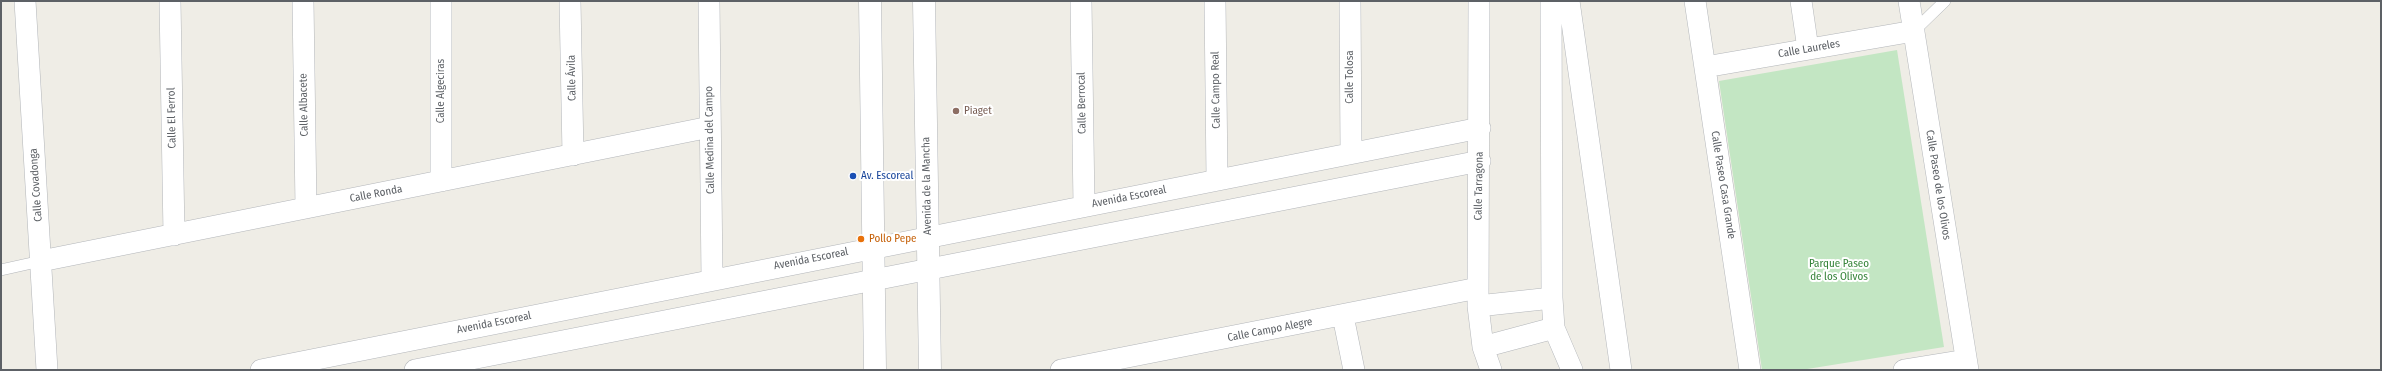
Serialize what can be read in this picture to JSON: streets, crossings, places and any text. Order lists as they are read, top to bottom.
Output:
{
  "streets": {
    "street": [
      "Calle Laureles",
      "Calle Tolosa",
      "Calle Ávila",
      "Calle Campo Real",
      "Calle Algeciras",
      "Calle Berrocal",
      "Calle Albacete",
      "Calle El Ferrol",
      "Calle Medina del Campo",
      "Calle Covadonga",
      "Calle Paseo Casa Grande",
      "Calle Paseo de los Olivos",
      "Avenida de la Mancha",
      "Calle Tarragona",
      "Calle Ronda",
      "Avenida Escoreal",
      "Calle Campo Alegre"
    ]
  },
  "crossings": [
    ["Calle Laureles", "Calle Paseo Casa Grande"],
    ["Calle Laureles", "Calle Paseo de los Olivos"],
    ["Calle Tolosa", "Avenida Escoreal"],
    ["Calle Ávila", "Calle Ronda"],
    ["Calle Campo Real", "Avenida Escoreal"],
    ["Calle Algeciras", "Calle Ronda"],
    ["Calle Berrocal", "Avenida Escoreal"],
    ["Calle Albacete", "Calle Ronda"],
    ["Calle El Ferrol", "Calle Ronda"],
    ["Calle Medina del Campo", "Calle Ronda"],
    ["Calle Medina del Campo", "Avenida Escoreal"],
    ["Calle Covadonga", "Calle Ronda"],
    ["Avenida de la Mancha", "Avenida Escoreal"],
    ["Calle Tarragona", "Avenida Escoreal"],
    ["Calle Tarragona", "Calle Campo Alegre"]
  ],
  "parks": ["Parque Paseo de los Olivos"],
  "places": ["Piaget", "Av. Escoreal", "Pollo Pepe"]
}
